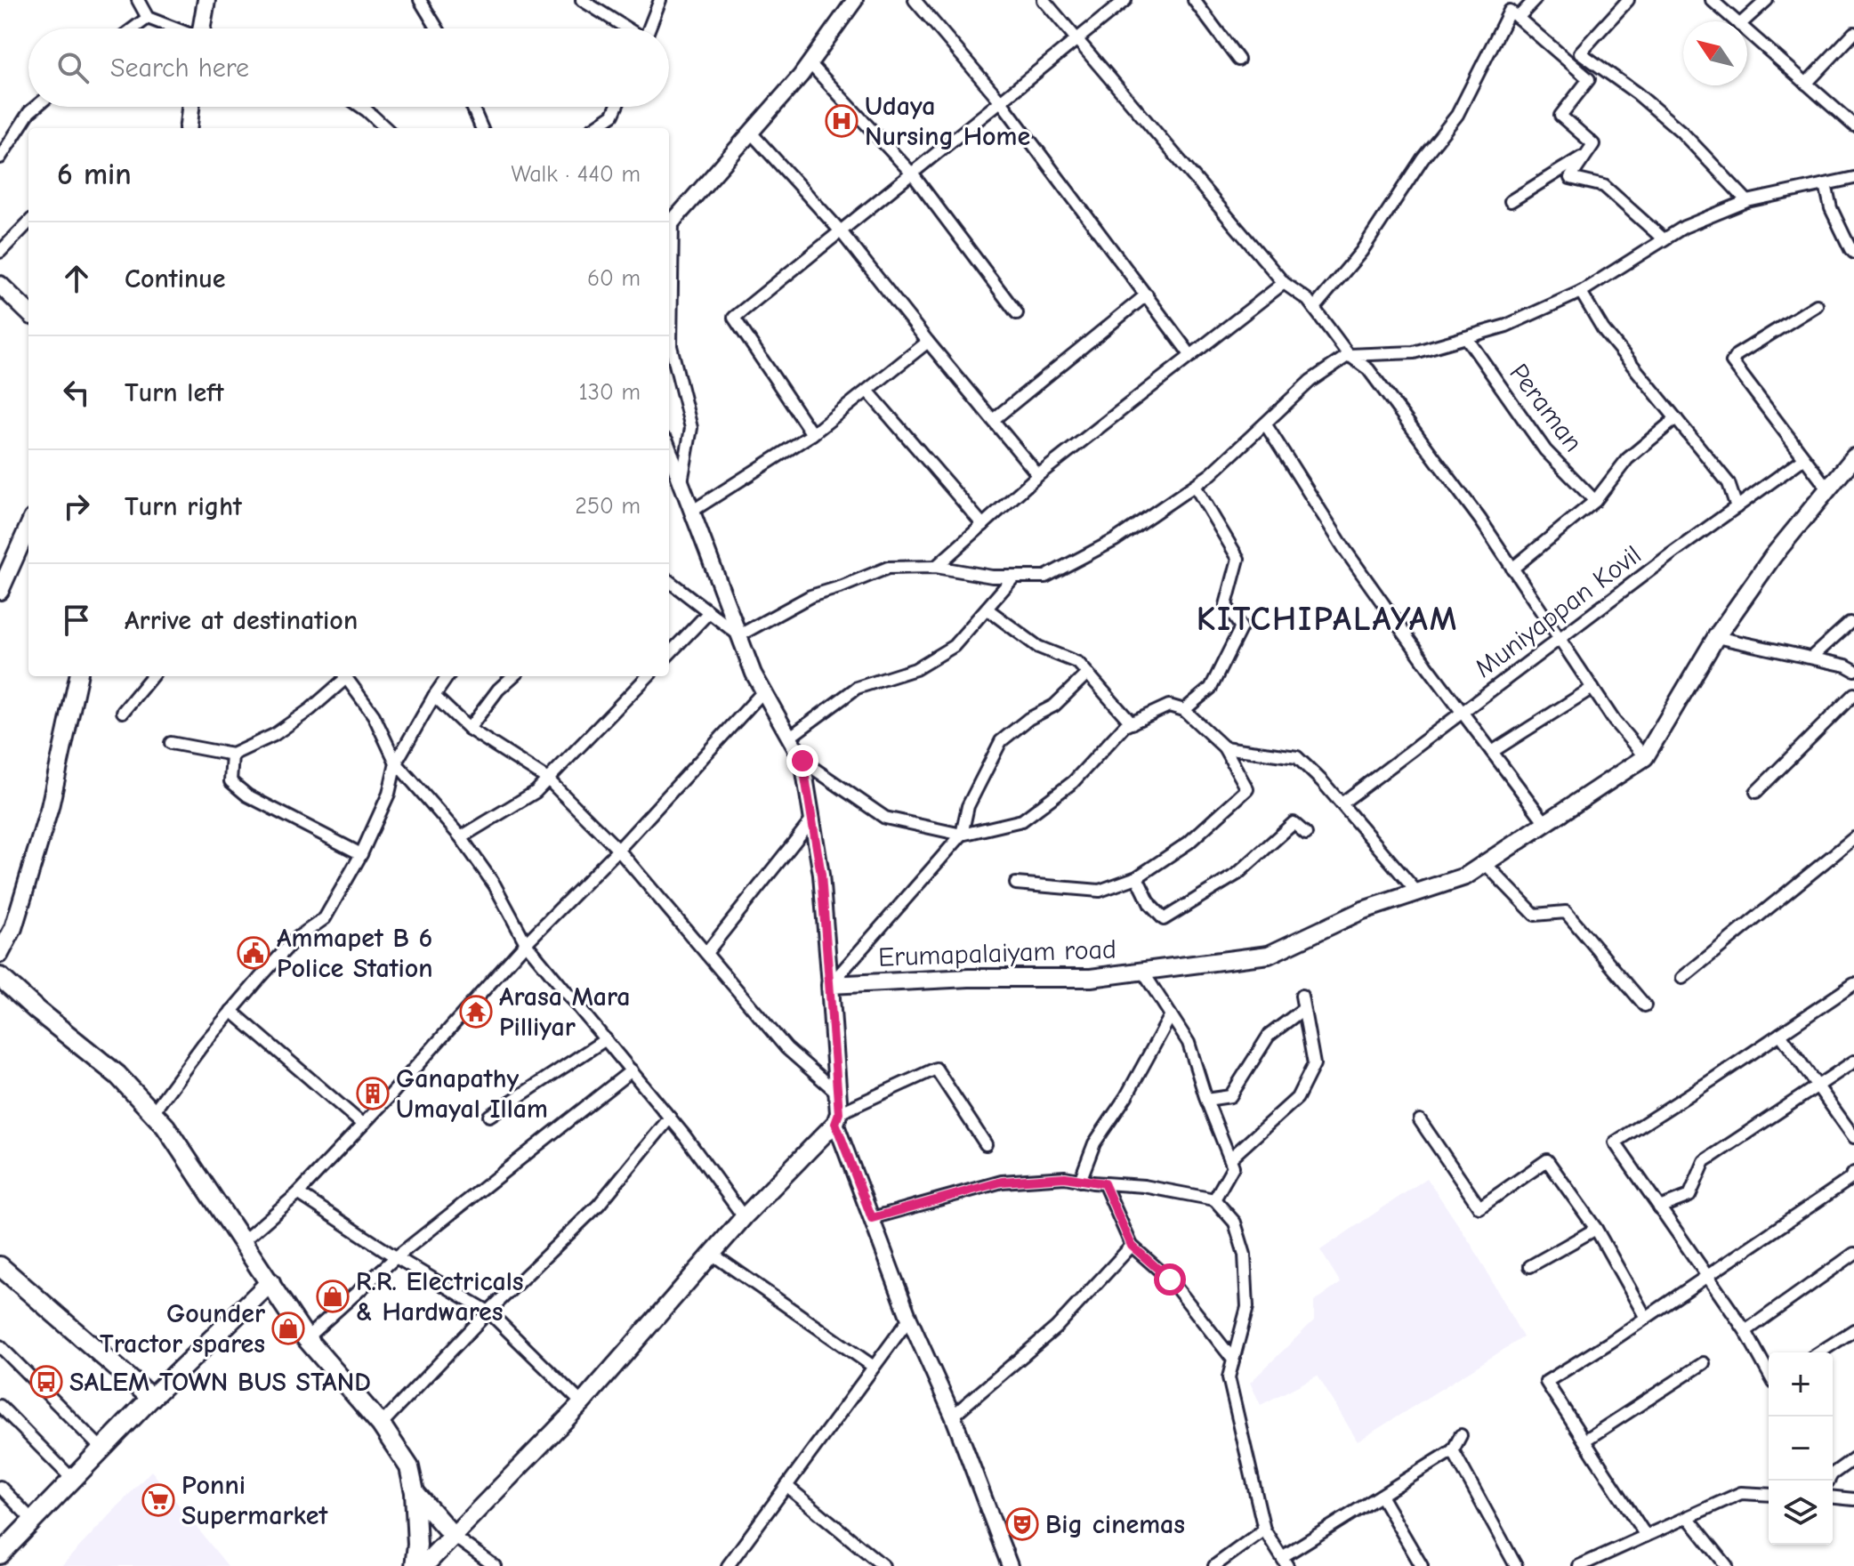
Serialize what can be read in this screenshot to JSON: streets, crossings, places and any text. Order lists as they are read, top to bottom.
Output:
{
  "streets": {
    "main road": ["Erumapalaiyam road"],
    "street": ["Peraman", "Muniyappan Kovil"]
  },
  "districts": ["KITCHIPALAYAM"],
  "places": {
    "hospital": ["Udaya Nursing Home"],
    "public building": ["Ammapet B 6 Police Station"],
    "temple": ["Arasa Mara Pilliyar"],
    "building": ["Ganapathy Umayal Illam"],
    "shop": ["R.R. Electricals & Hardwares", "Gounder Tractor spares"],
    "bus stop": ["SALEM TOWN BUS STAND"],
    "supermarket": ["Ponni Supermarket"],
    "theatre": ["Big cinemas"]
  },
  "north": "top left",
  "page": {
    "search": "Search here",
    "heading": ["6 min", "Walk · 440 m"],
    "list": [
      ["Continue", "60 m"],
      ["Turn left", "130 m"],
      ["Turn right", "250 m"],
      "Arrive at destination"
    ],
    "map_buttons": ["+", "−"]
  }
}
